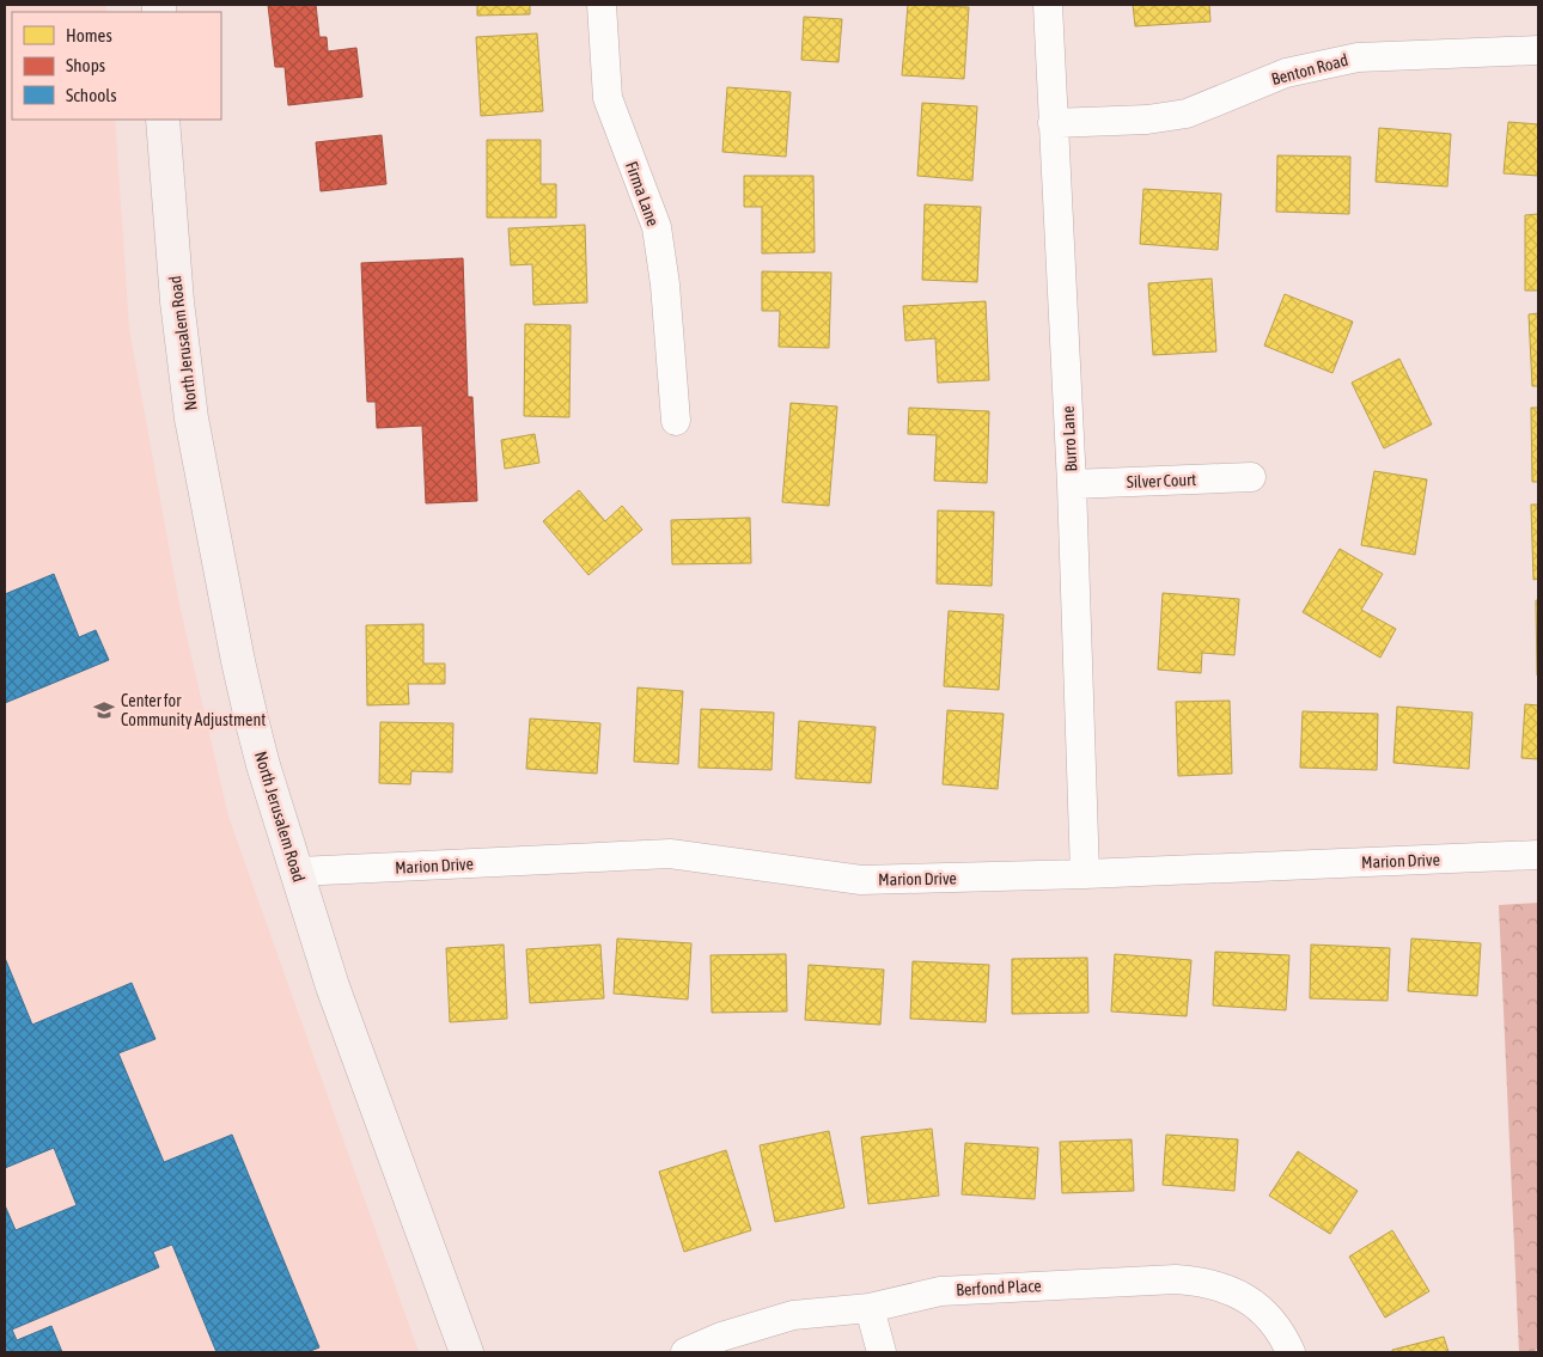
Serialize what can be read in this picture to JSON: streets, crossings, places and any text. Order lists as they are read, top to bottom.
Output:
{
  "streets": {
    "main road": ["North Jerusalem Road"],
    "street": [
      "Benton Road",
      "Firma Lane",
      "Burro Lane",
      "Silver Court",
      "Marion Drive",
      "Berfond Place"
    ]
  },
  "crossings": [
    ["Benton Road", "Burro Lane"],
    ["North Jerusalem Road", "Marion Drive"],
    ["Burro Lane", "Silver Court"],
    ["Burro Lane", "Marion Drive"]
  ],
  "places": {
    "school or university": ["Center for Community Adjustment"]
  },
  "legend": ["Homes", "Shops", "Schools"]
}
